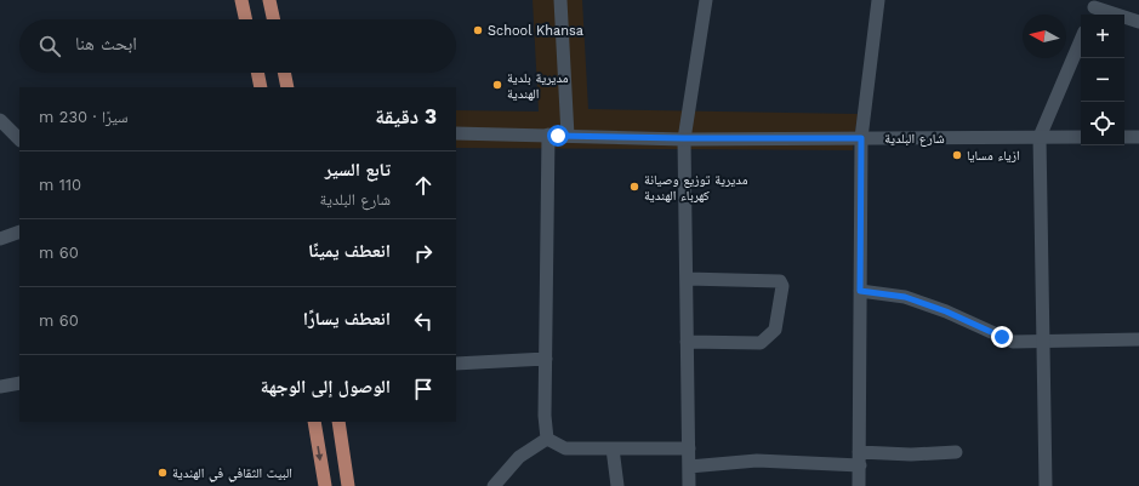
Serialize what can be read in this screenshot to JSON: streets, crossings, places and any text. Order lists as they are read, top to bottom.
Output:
{
  "streets": {
    "street": ["شارع البلدية"]
  },
  "places": [
    "School Khansa",
    "مديرية بلدية الهندية",
    "ازياء مسايا",
    "مديرية توزيع وصيانة كهرباء الهندية",
    "البيت الثقافي في الهندية"
  ],
  "north": "left",
  "page": {
    "map_buttons": ["+", "−"],
    "search": "ابحث هنا",
    "heading": ["3 دقيقة", "سيرًا · 230 m"],
    "list": [
      ["تابع السير", "شارع البلدية", "110 m"],
      ["انعطف يمينًا", "60 m"],
      ["انعطف يسارًا", "60 m"],
      "الوصول إلى الوجهة"
    ]
  }
}
